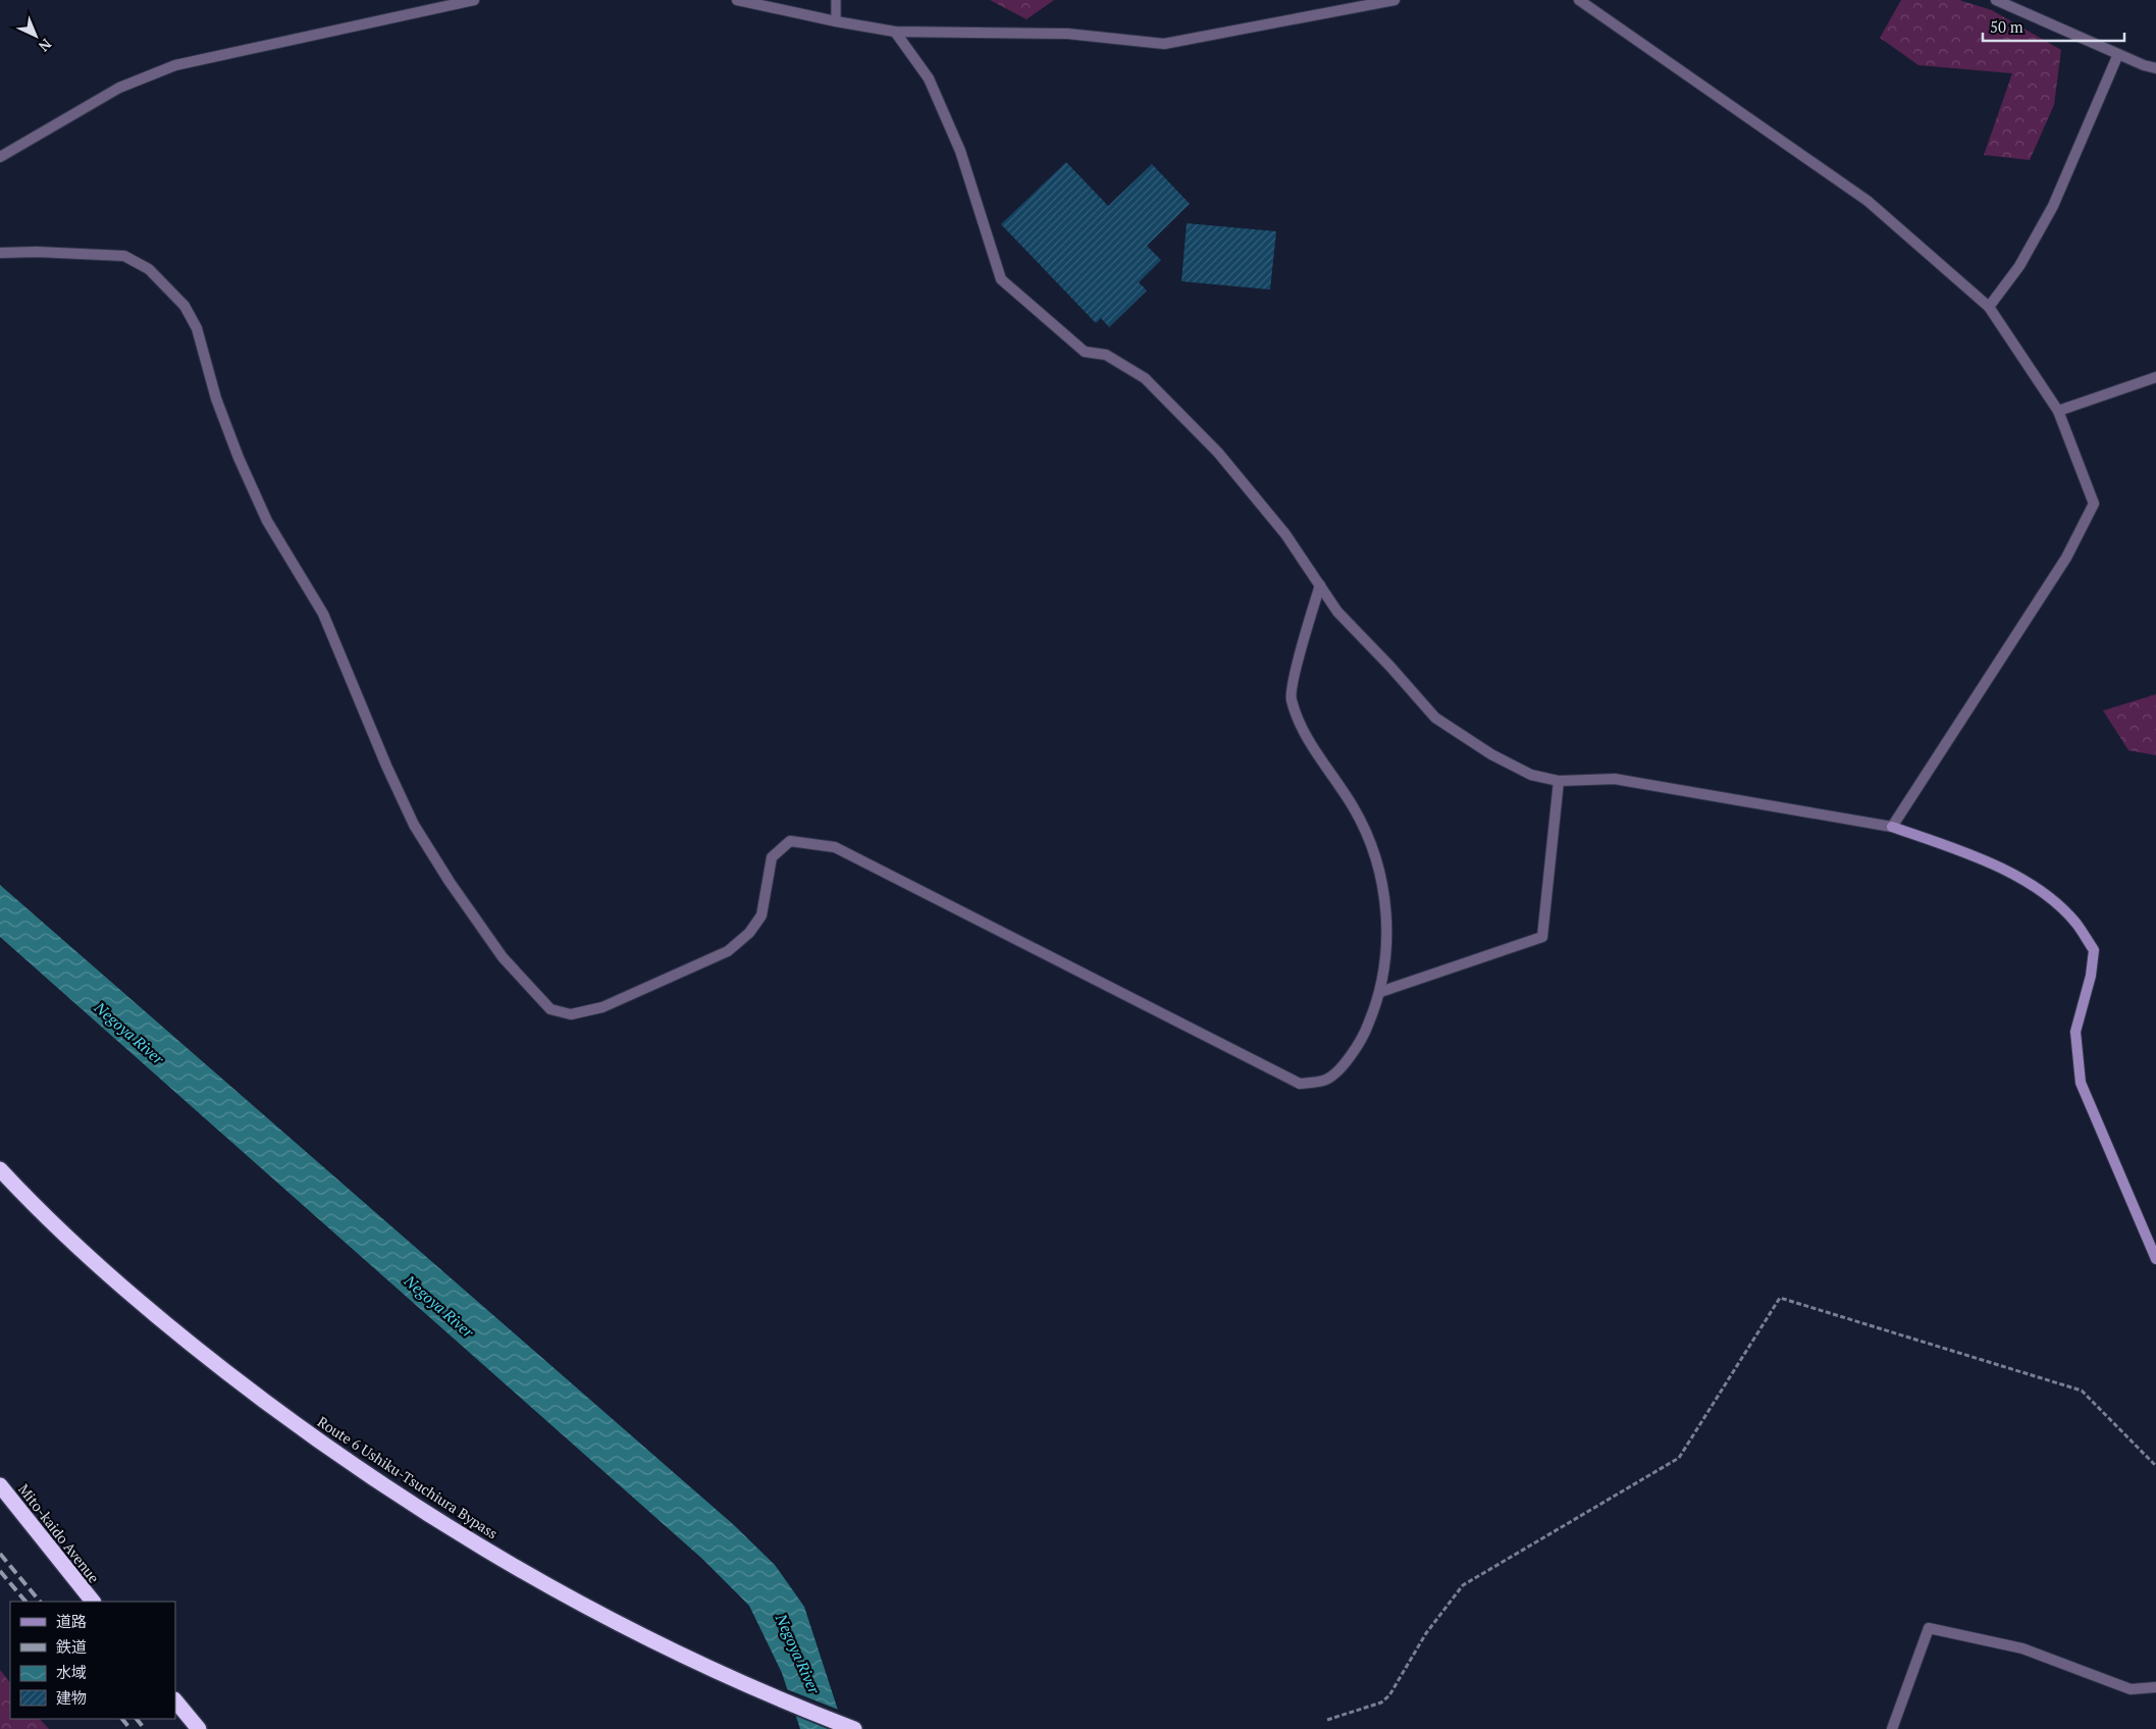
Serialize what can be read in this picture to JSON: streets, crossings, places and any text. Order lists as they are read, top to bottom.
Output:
{
  "streets": {
    "highway": ["Route 6 Ushiku-Tsuchiura Bypass", "Mito-kaido Avenue"]
  },
  "water": ["Negoya River"],
  "legend": [
    "道路",
    "鉄道",
    "水域",
    "建物"
  ],
  "scale_bar": "50 m",
  "north": "bottom right"
}
